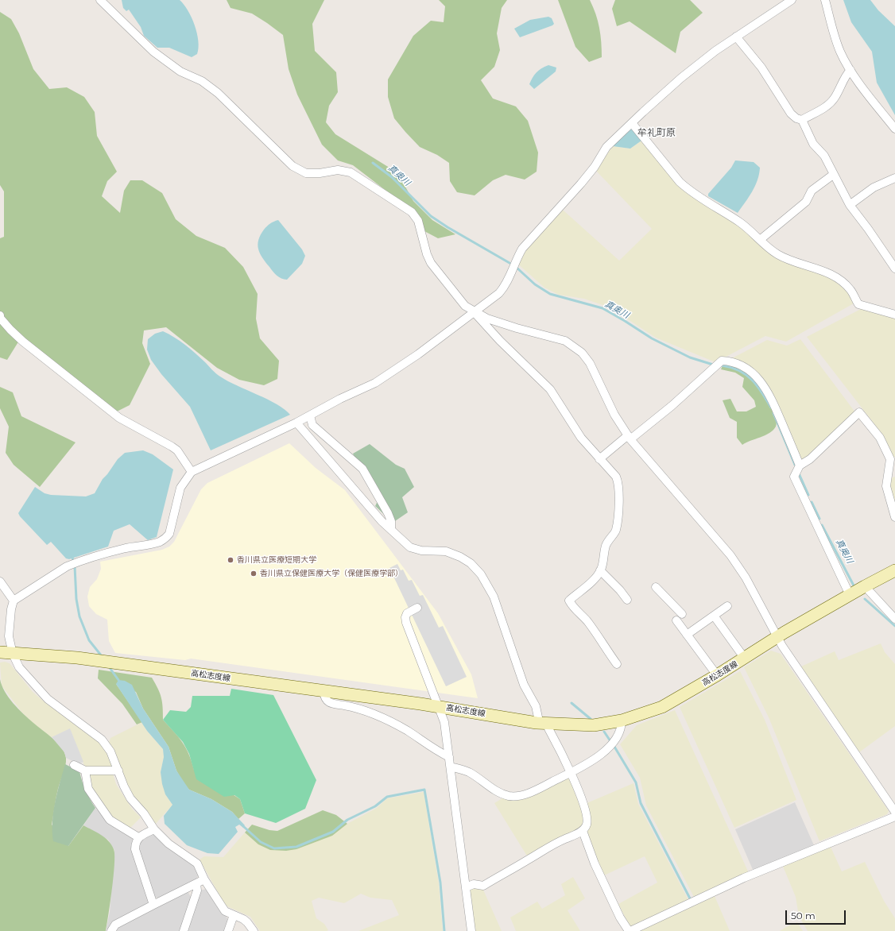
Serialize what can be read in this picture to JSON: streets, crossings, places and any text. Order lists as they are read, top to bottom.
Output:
{
  "streets": {
    "main road": ["高松志度線"]
  },
  "districts": ["牟礼町原"],
  "water": ["真奥川"],
  "places": ["香川県立医療短期大学", "香川県立保健医療大学（保健医療学部）"],
  "scale_bar": "50 m"
}
